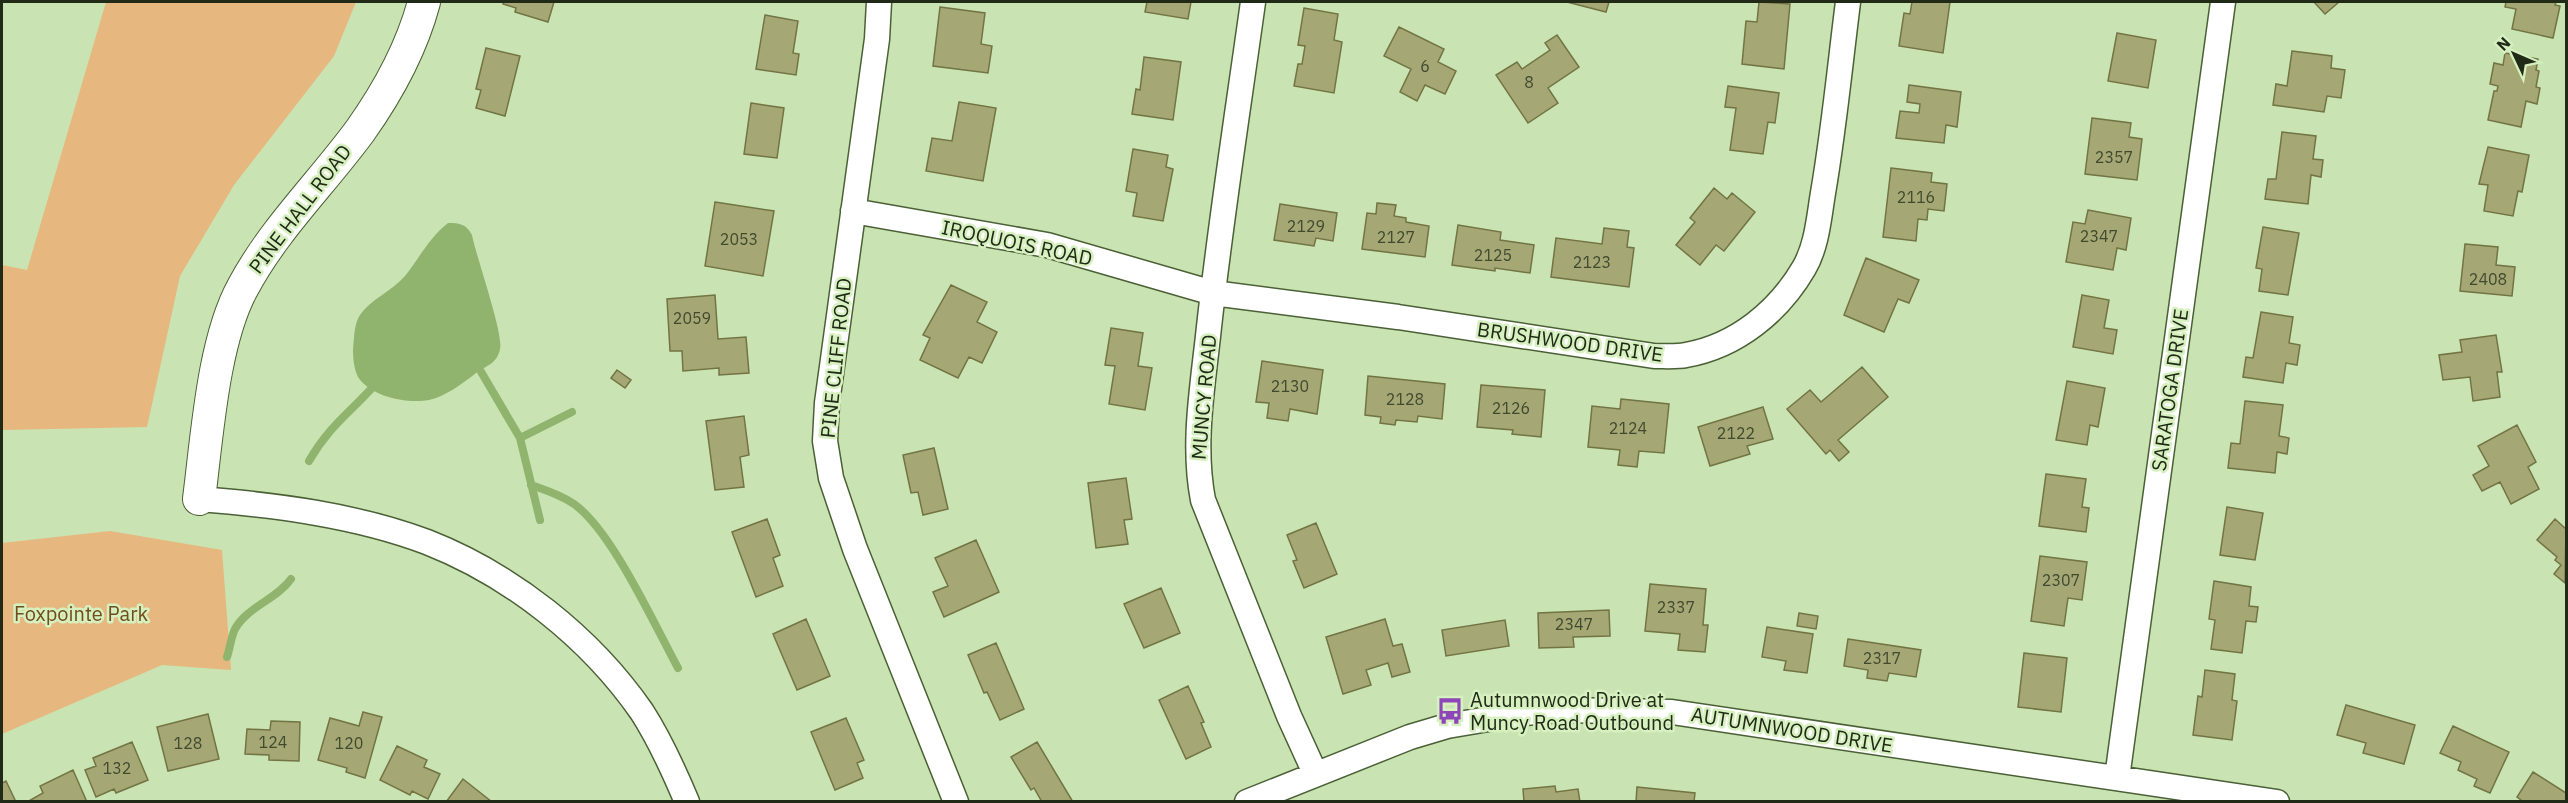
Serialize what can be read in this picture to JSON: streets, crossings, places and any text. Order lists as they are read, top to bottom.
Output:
{
  "streets": {
    "street": [
      "PINE HALL ROAD",
      "IROQUOIS ROAD",
      "BRUSHWOOD DRIVE",
      "PINE CLIFF ROAD",
      "SARATOGA DRIVE",
      "MUNCY ROAD",
      "AUTUMNWOOD DRIVE"
    ]
  },
  "crossings": [
    ["IROQUOIS ROAD", "BRUSHWOOD DRIVE"],
    ["IROQUOIS ROAD", "PINE CLIFF ROAD"],
    ["IROQUOIS ROAD", "MUNCY ROAD"],
    ["BRUSHWOOD DRIVE", "MUNCY ROAD"],
    ["SARATOGA DRIVE", "AUTUMNWOOD DRIVE"],
    ["MUNCY ROAD", "AUTUMNWOOD DRIVE"]
  ],
  "parks": ["Foxpointe Park"],
  "places": {
    "bus stop": ["Autumnwood Drive at Muncy Road Outbound"]
  },
  "house_numbers": [
    "6",
    "8",
    "2357",
    "2116",
    "2129",
    "2347",
    "2127",
    "2053",
    "2125",
    "2123",
    "2408",
    "2059",
    "2130",
    "2128",
    "2126",
    "2124",
    "2122",
    "2307",
    "2337",
    "2347",
    "2317",
    "124",
    "128",
    "120",
    "132"
  ],
  "north": "top left"
}
